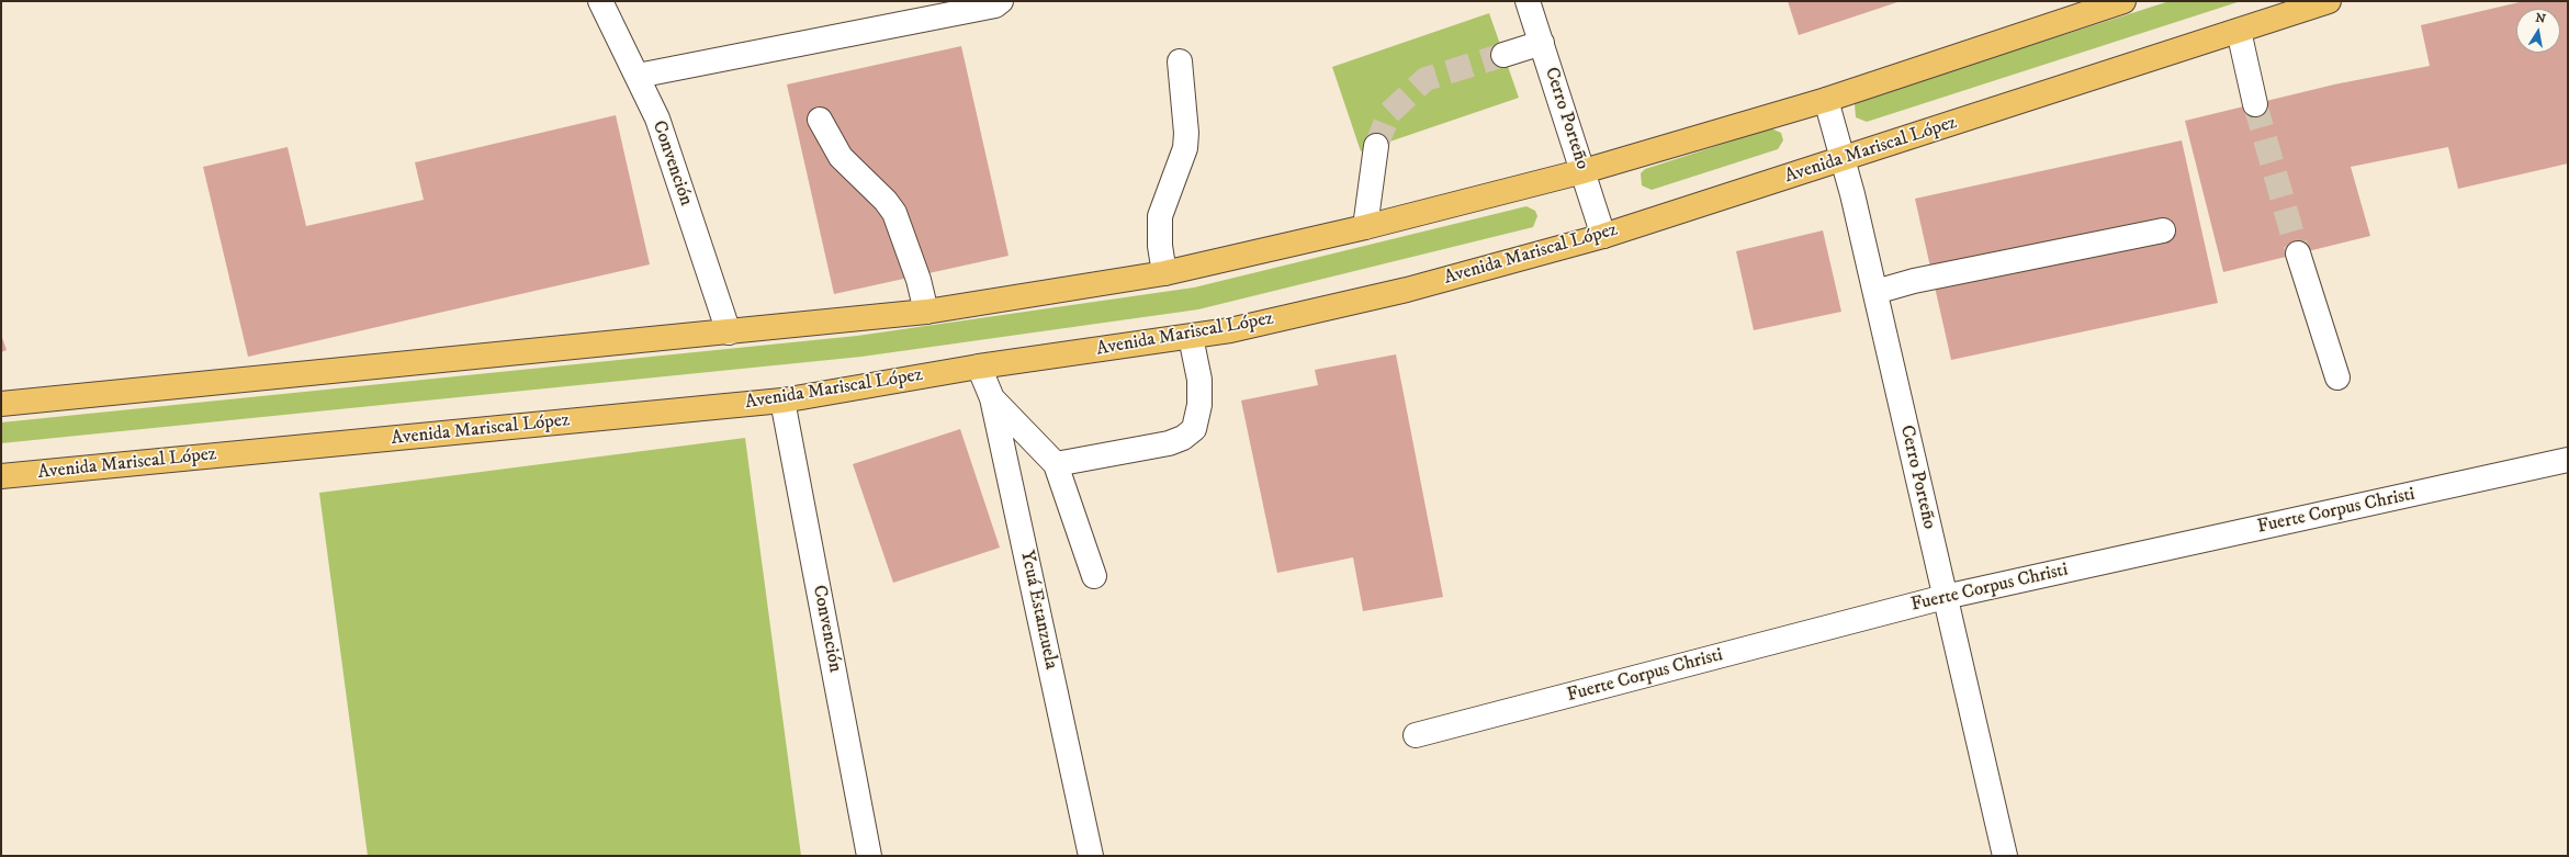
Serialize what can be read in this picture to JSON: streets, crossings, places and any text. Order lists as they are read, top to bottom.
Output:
{
  "streets": {
    "highway": ["Avenida Mariscal López"],
    "street": [
      "Cerro Porteño",
      "Convención",
      "Fuerte Corpus Christi",
      "Ycuá Estanzuela"
    ]
  },
  "crossings": [
    ["Cerro Porteño", "Avenida Mariscal López"],
    ["Cerro Porteño", "Fuerte Corpus Christi"],
    ["Avenida Mariscal López", "Convención"],
    ["Avenida Mariscal López", "Ycuá Estanzuela"]
  ],
  "north": "top"
}
